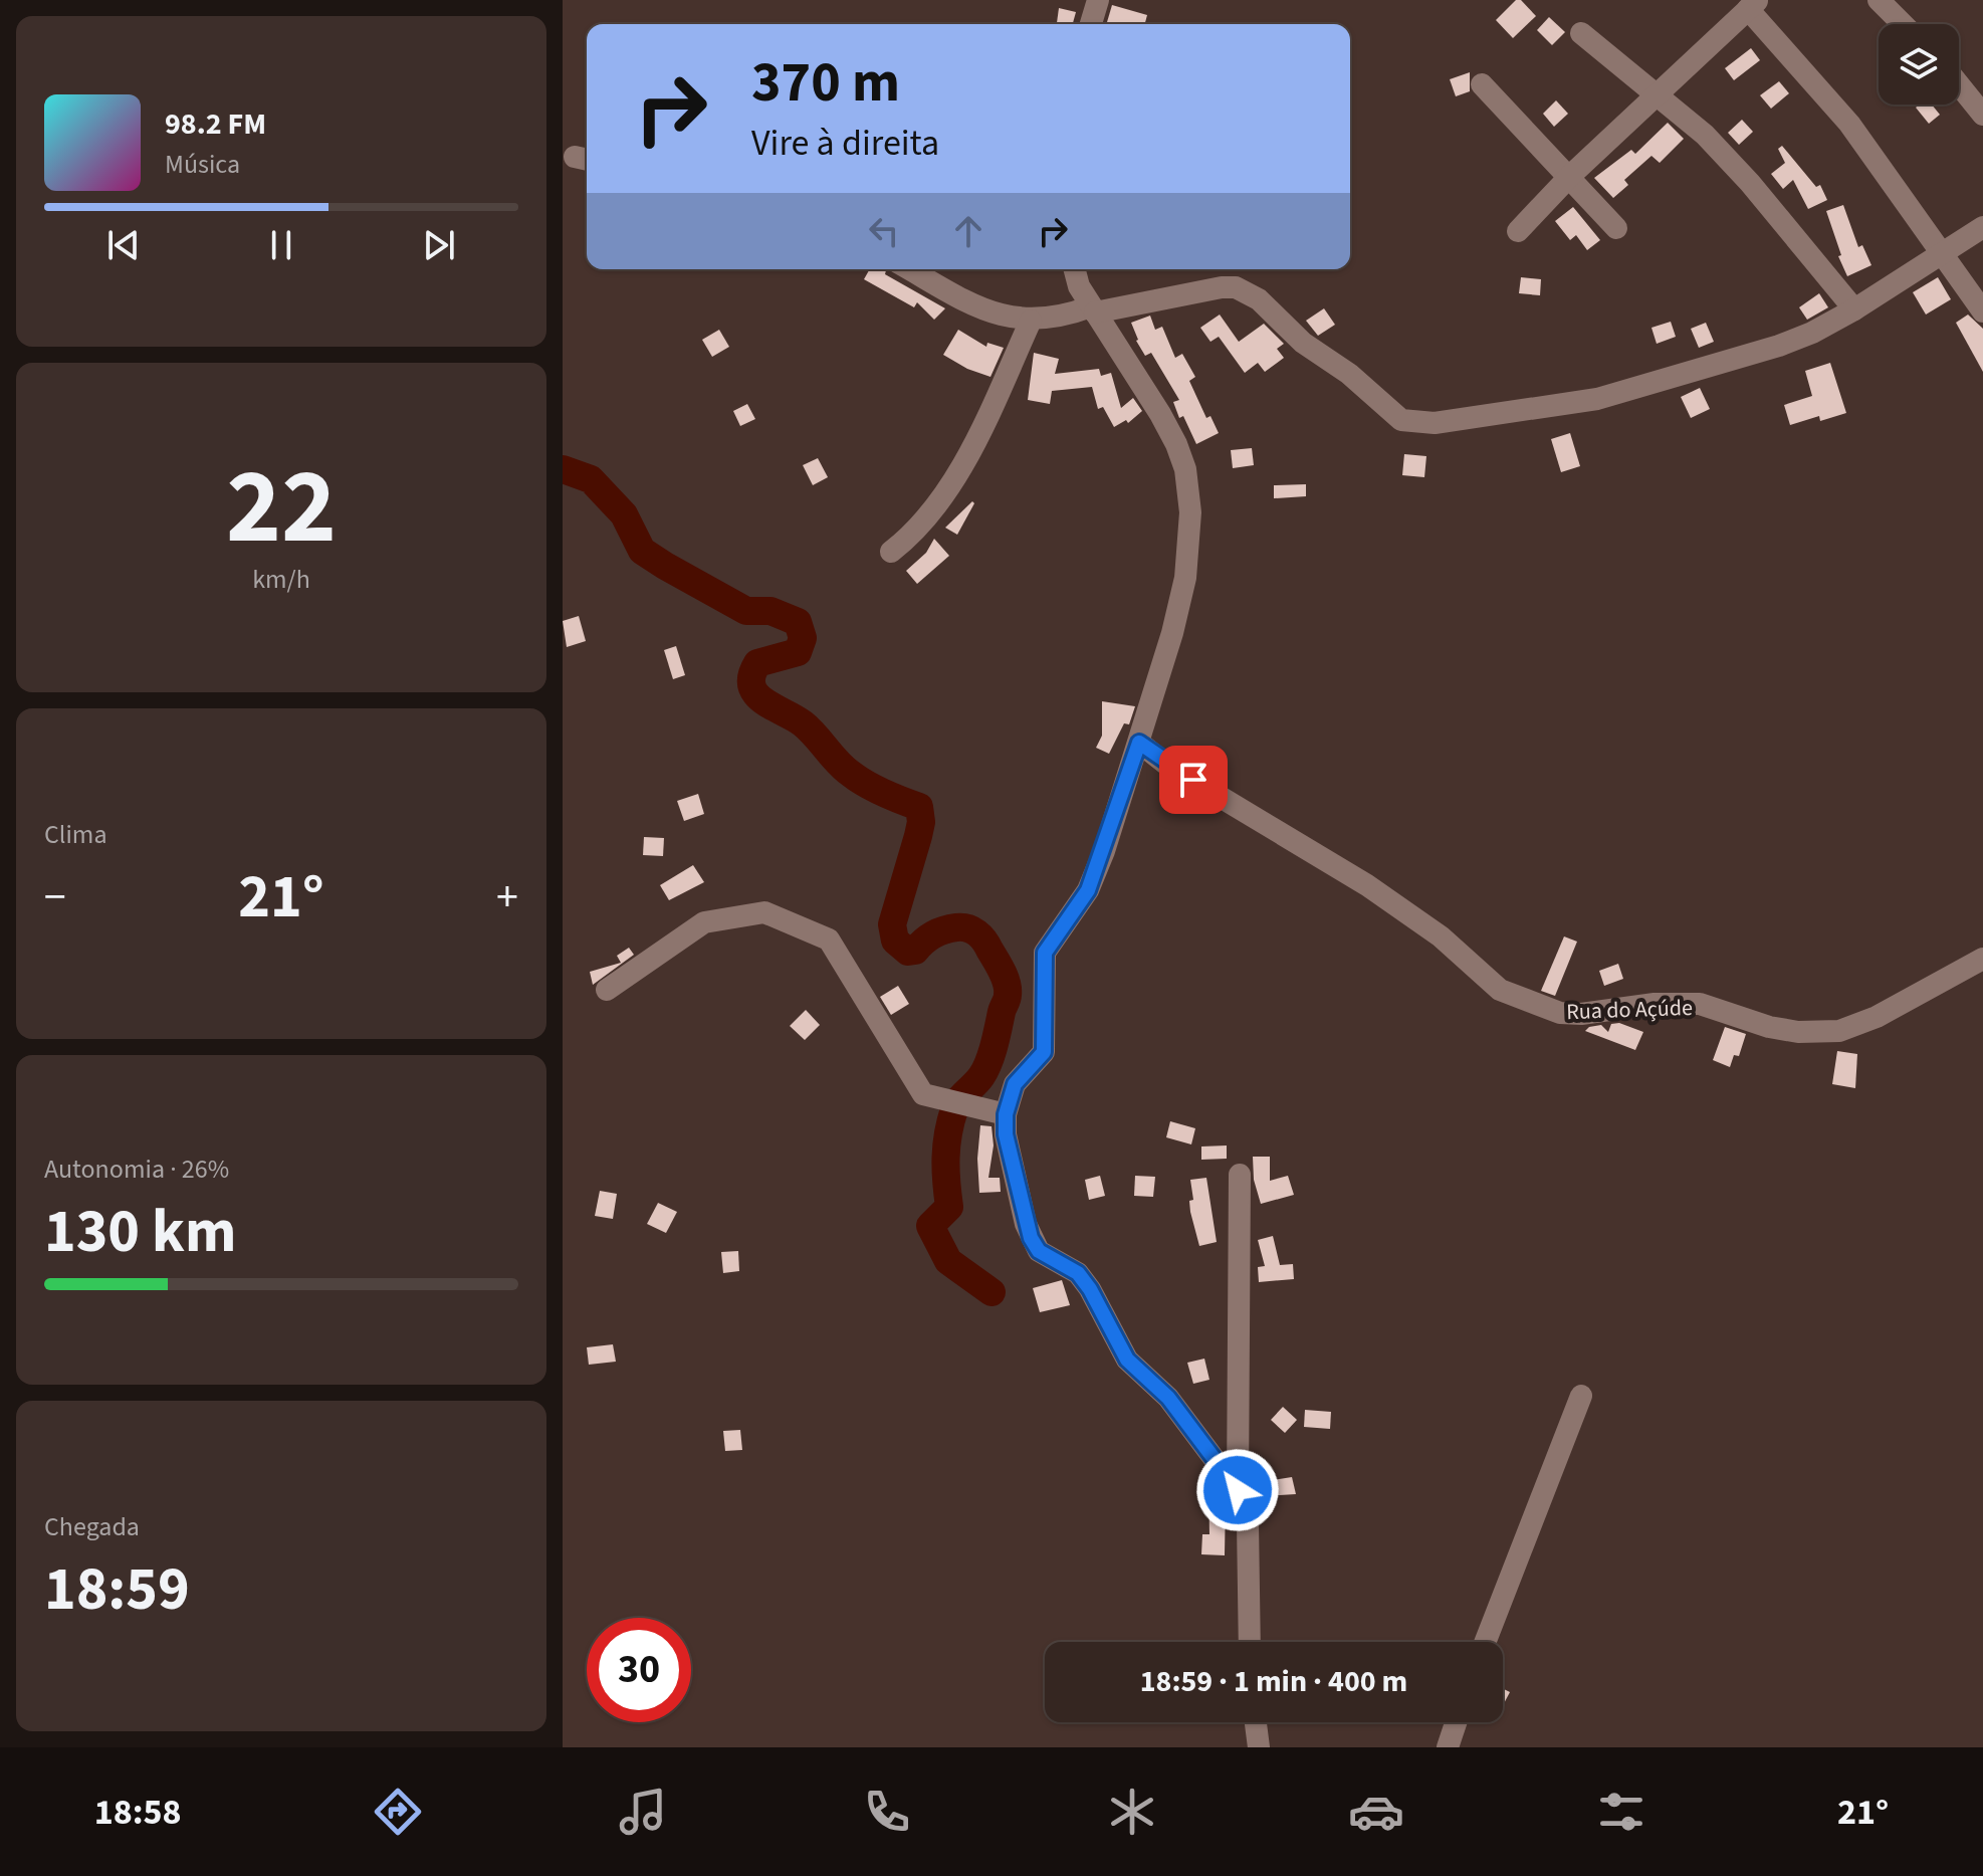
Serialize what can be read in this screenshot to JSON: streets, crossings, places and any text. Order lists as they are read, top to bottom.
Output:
{
  "streets": {
    "street": ["Rua do Açúde"]
  },
  "page": {
    "turn": ["370 m", "Vire à direita"],
    "song": ["98.2 FM", "Música"],
    "tile": [
      ["22", "km/h"],
      "Clima",
      ["Autonomia · 26%", "130 km"],
      ["Chegada", "18:59"]
    ],
    "heat": ["−", "21°", "+"],
    "limit": "30",
    "trip": "18:59 · 1 min · 400 m",
    "tabs": ["18:58", "21°"]
  }
}
